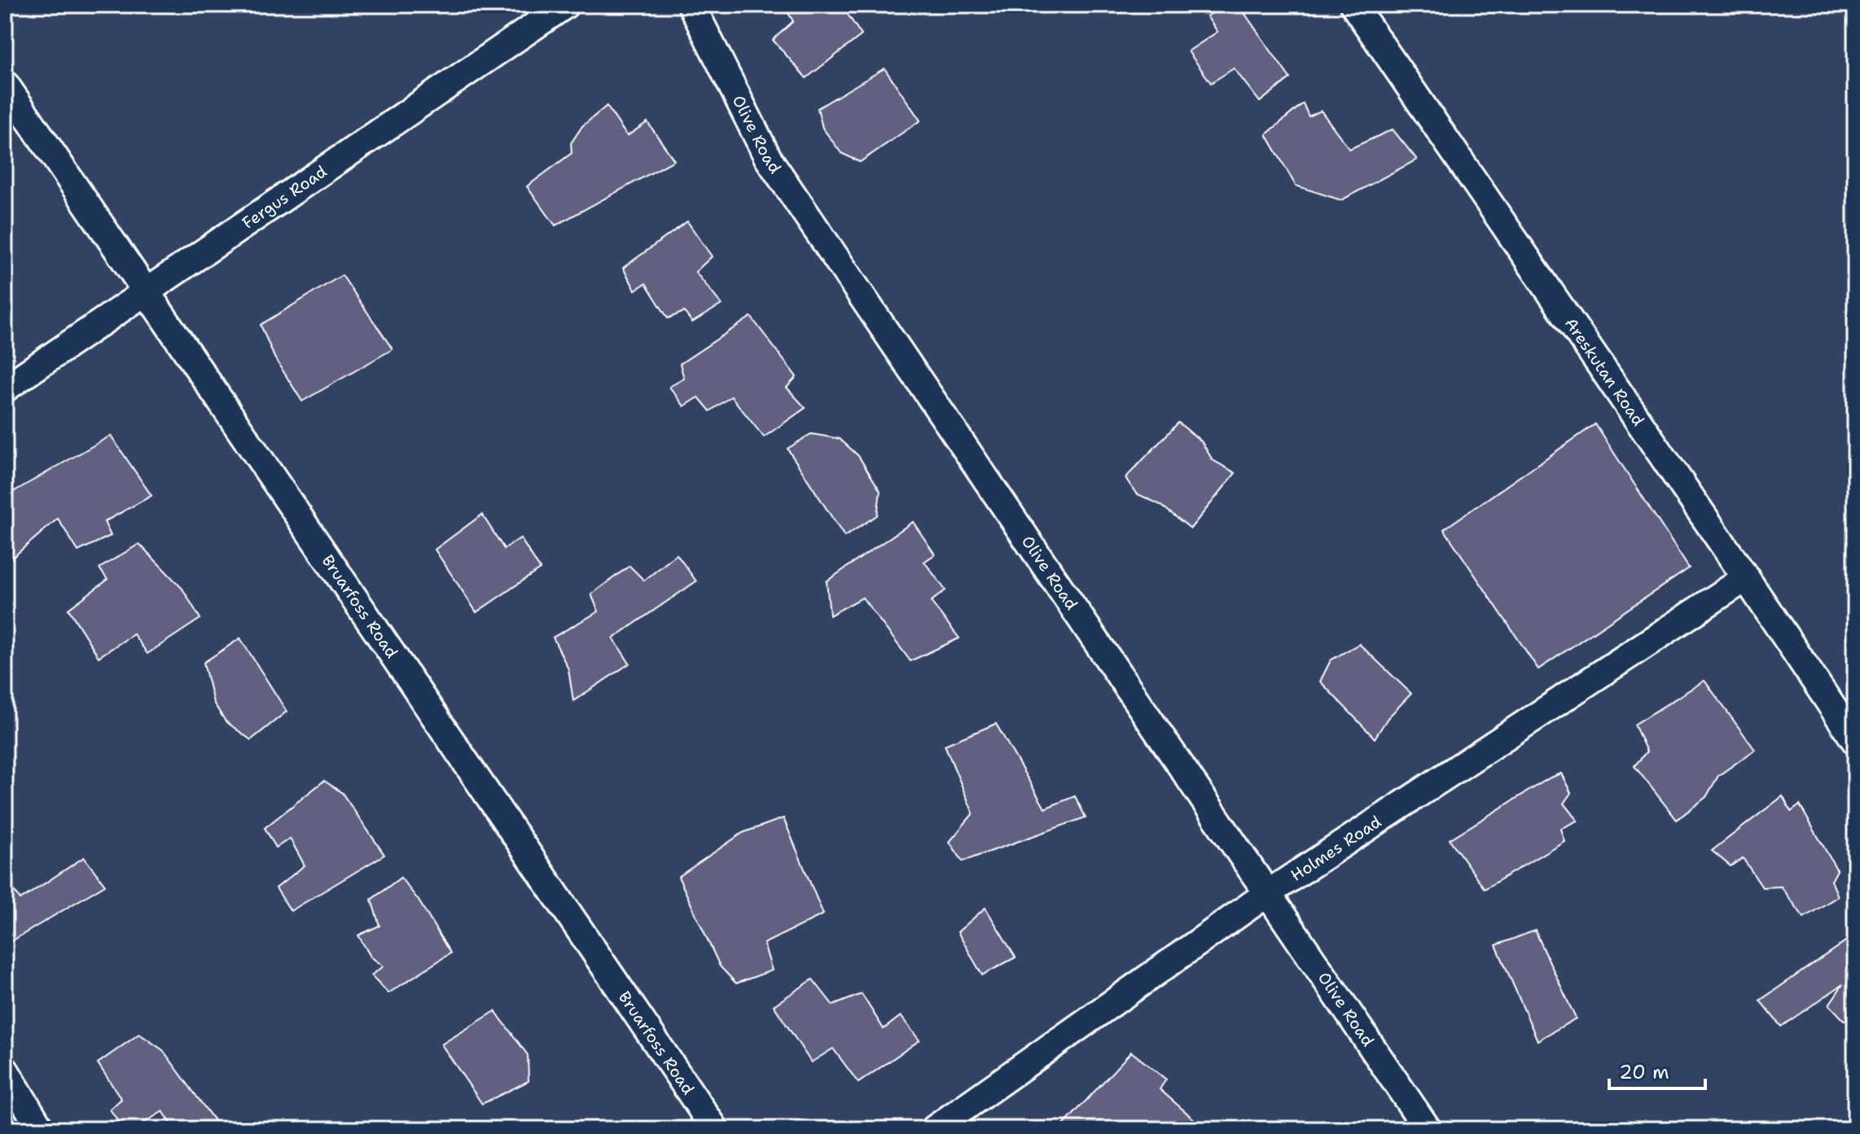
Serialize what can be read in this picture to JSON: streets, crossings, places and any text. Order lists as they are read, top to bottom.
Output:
{
  "streets": {
    "street": [
      "Olive Road",
      "Fergus Road",
      "Areskutan Road",
      "Bruarfoss Road",
      "Holmes Road"
    ]
  },
  "crossings": [
    ["Olive Road", "Holmes Road"],
    ["Fergus Road", "Bruarfoss Road"],
    ["Areskutan Road", "Holmes Road"]
  ],
  "scale_bar": "20 m"
}
